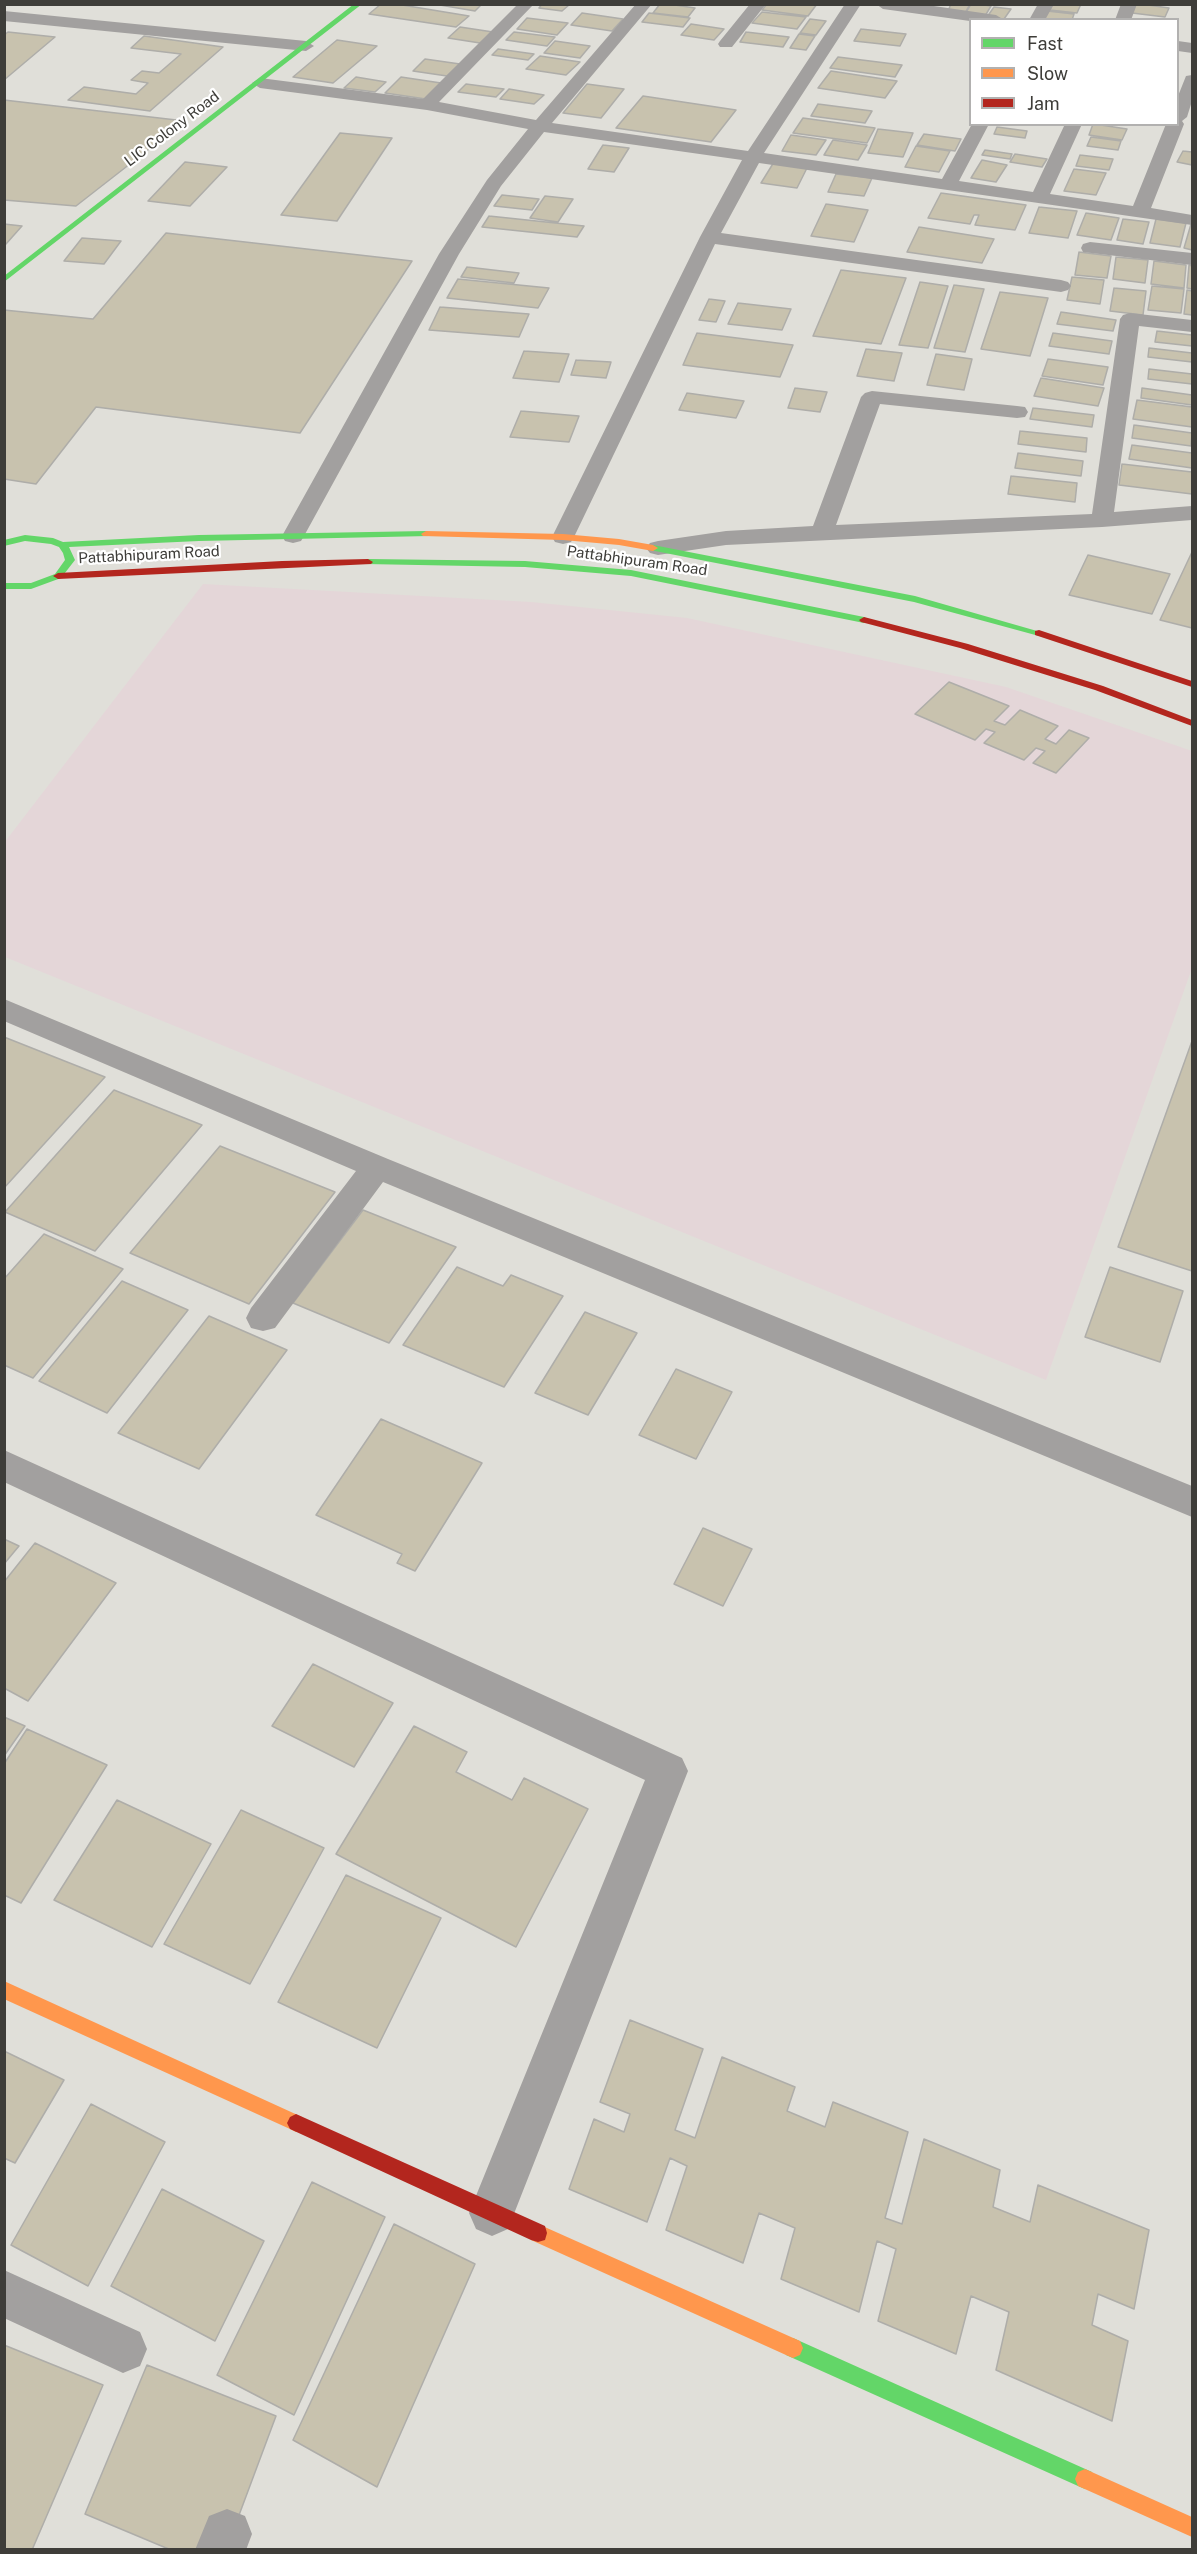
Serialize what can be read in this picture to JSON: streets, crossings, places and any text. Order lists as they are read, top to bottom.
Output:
{
  "streets": {
    "street": ["LIC Colony Road", "Pattabhipuram Road"]
  },
  "legend": ["Fast", "Slow", "Jam"]
}
